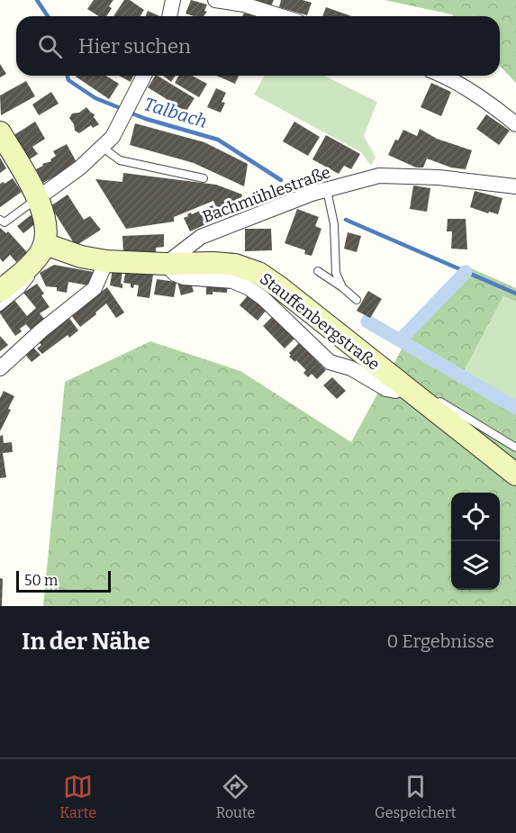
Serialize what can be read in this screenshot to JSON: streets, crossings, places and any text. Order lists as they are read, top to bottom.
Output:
{
  "streets": {
    "street": ["Bachmühlestraße", "Stauffenbergstraße"]
  },
  "crossings": [
    ["Bachmühlestraße", "Stauffenbergstraße"]
  ],
  "water": ["Talbach"],
  "scale_bar": "50 m",
  "page": {
    "search": "Hier suchen",
    "scale": "50 m",
    "heading": ["In der Nähe", "0 Ergebnisse"],
    "nav": ["Karte", "Route", "Gespeichert"]
  }
}
